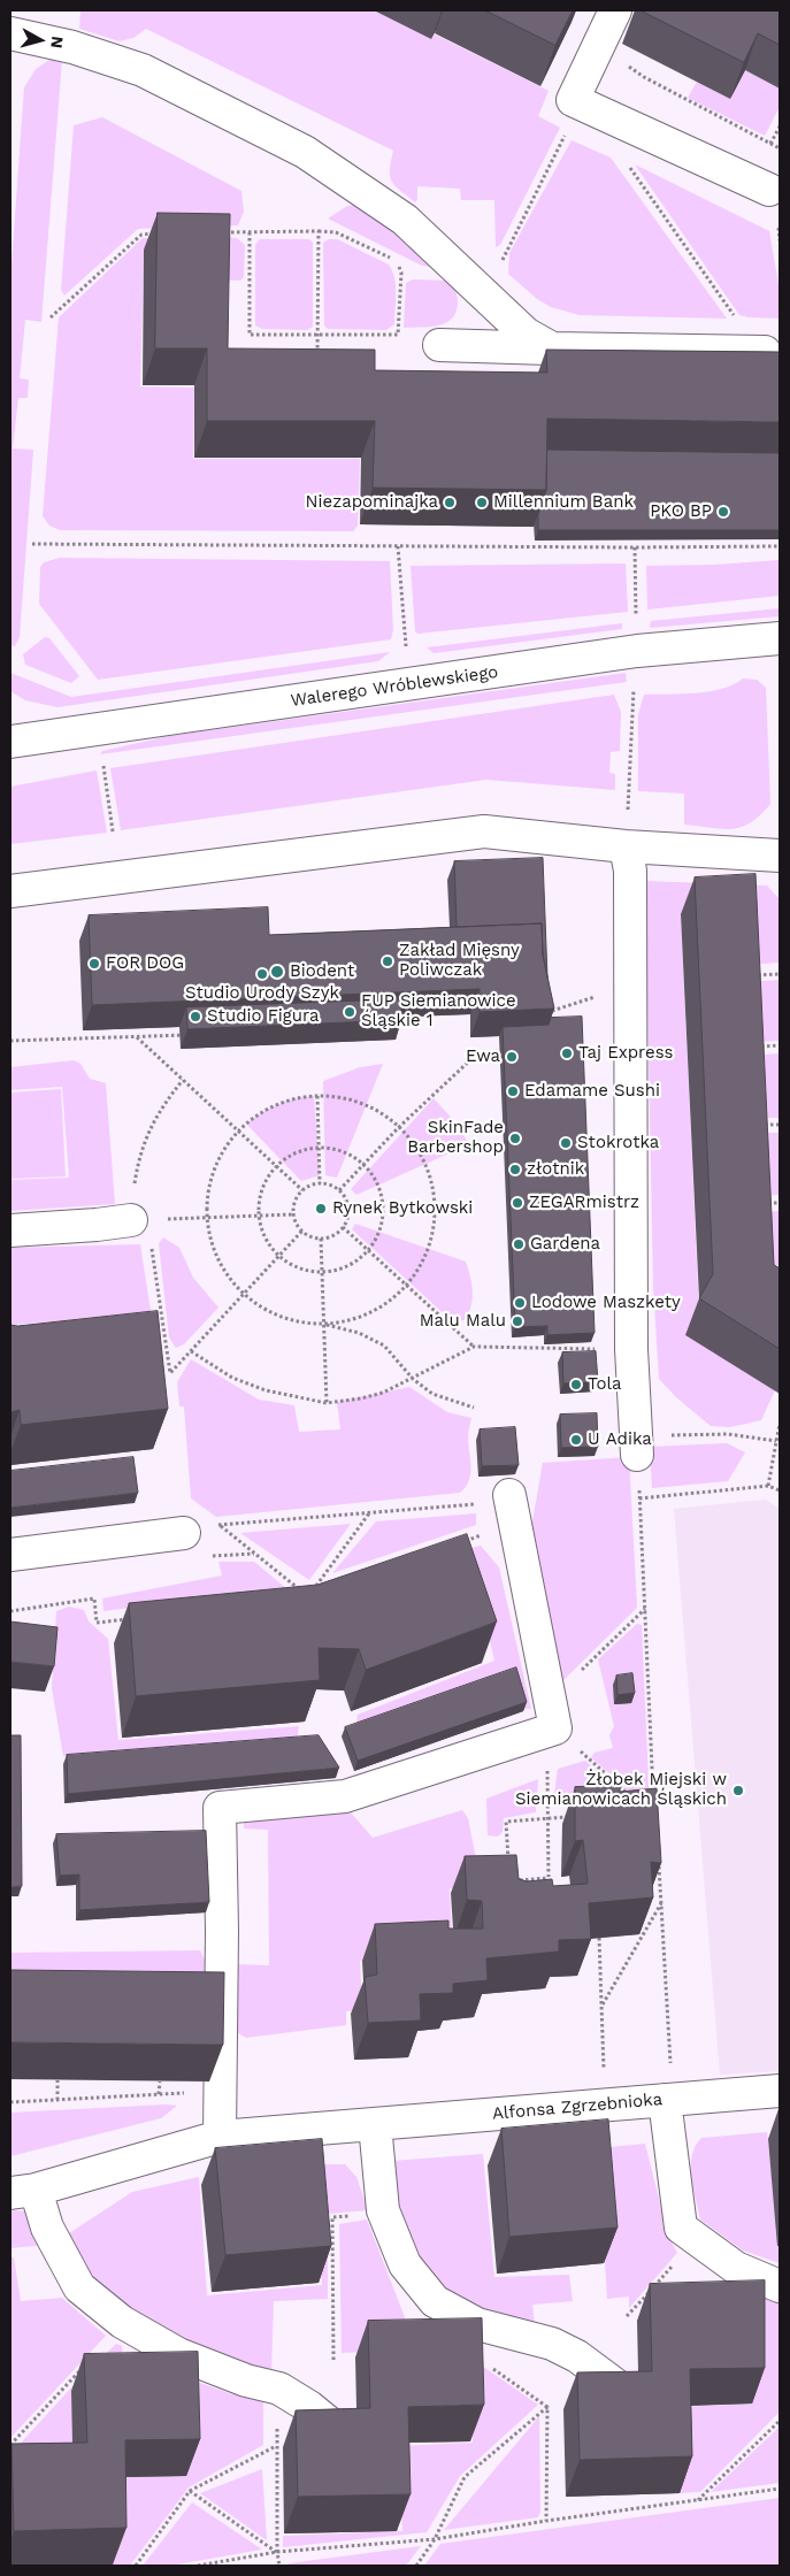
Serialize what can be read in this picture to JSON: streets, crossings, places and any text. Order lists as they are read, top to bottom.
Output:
{
  "streets": {
    "street": ["Walerego Wróblewskiego", "Alfonsa Zgrzebnioka"]
  },
  "places": [
    "Niezapominajka",
    "Millennium Bank",
    "PKO BP",
    "Zakład Mięsny Poliwczak",
    "FOR DOG",
    "Biodent",
    "Studio Urody Szyk",
    "FUP Siemianowice Śląskie 1",
    "Studio Figura",
    "Taj Express",
    "Ewa",
    "Edamame Sushi",
    "SkinFade Barbershop",
    "Stokrotka",
    "złotnik",
    "ZEGARmistrz",
    "Rynek Bytkowski",
    "Gardena",
    "Lodowe Maszkety",
    "Malu Malu",
    "Tola",
    "U Adika",
    "Żłobek Miejski w Siemianowicach Śląskich"
  ],
  "north": "right"
}
